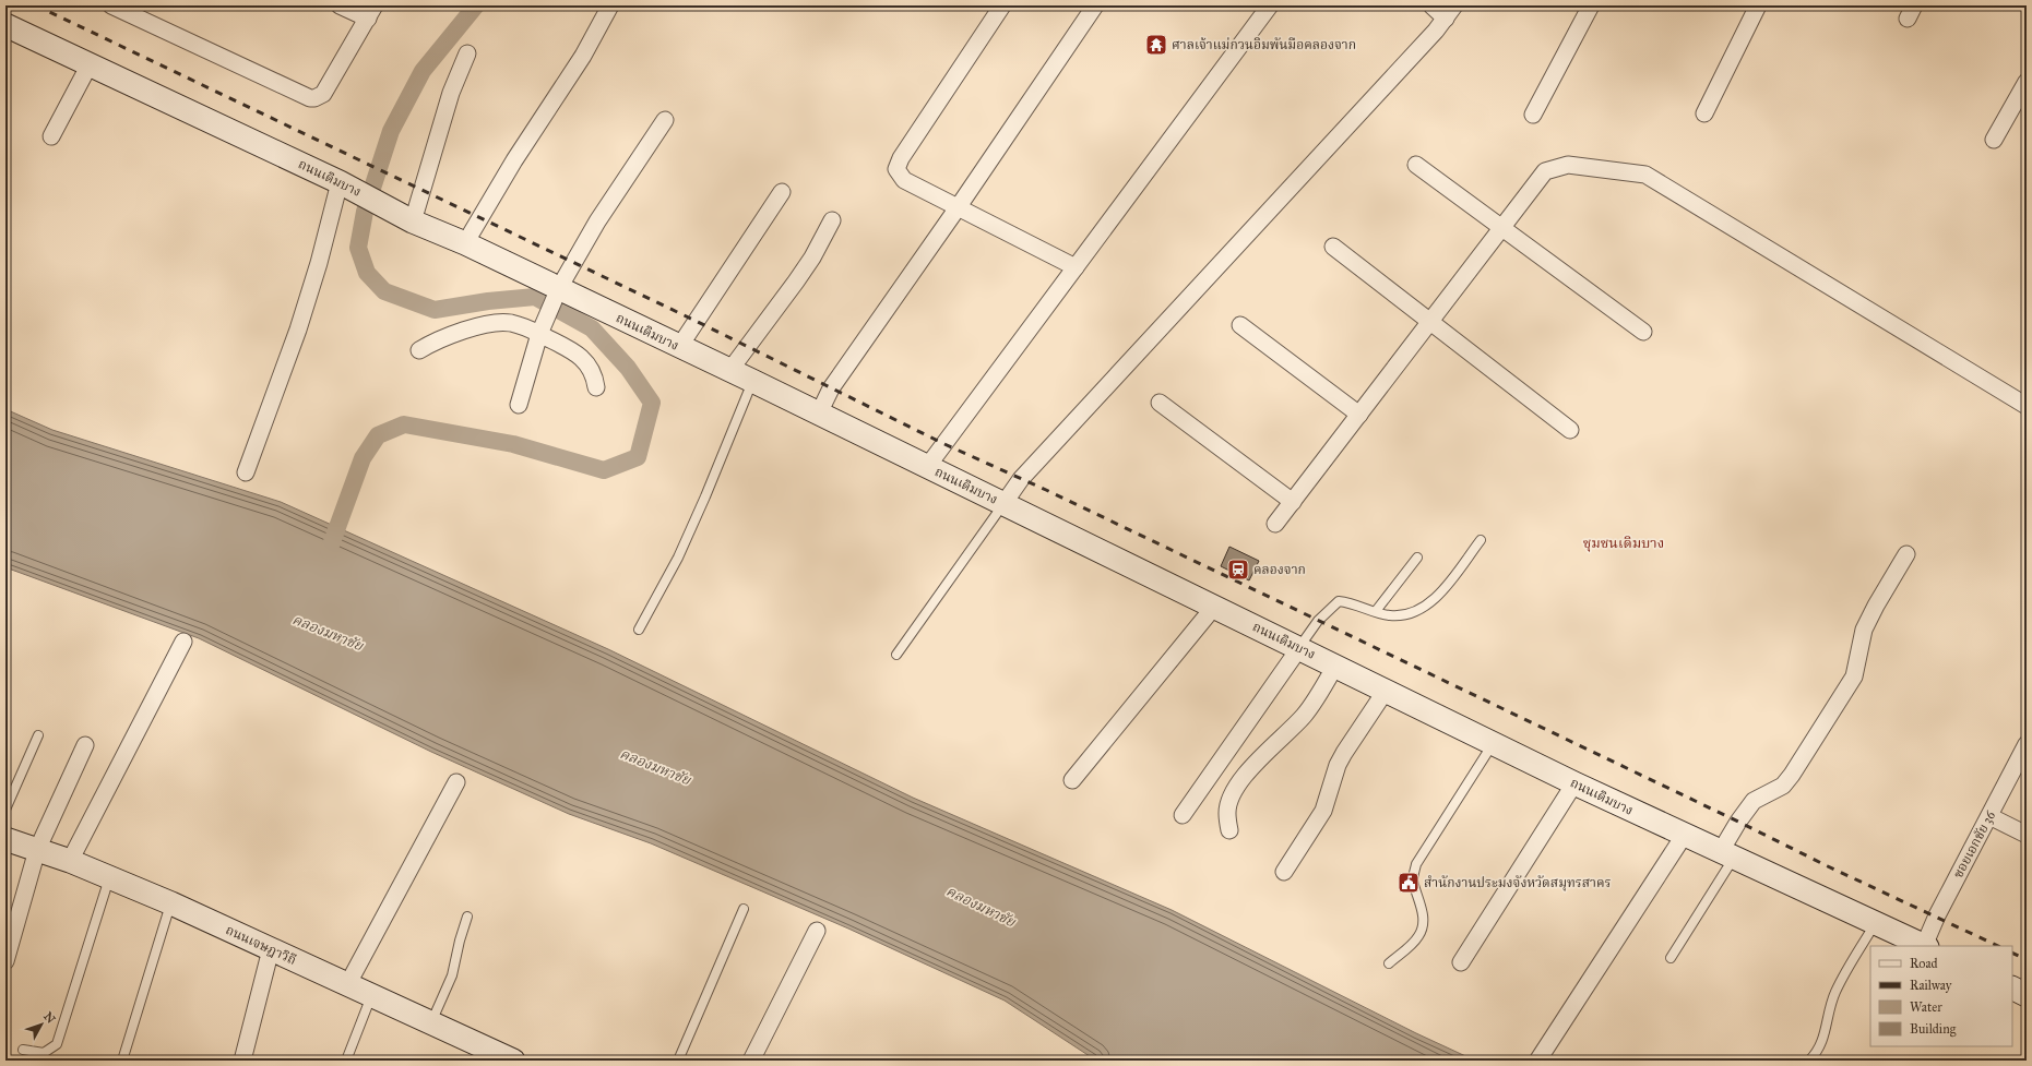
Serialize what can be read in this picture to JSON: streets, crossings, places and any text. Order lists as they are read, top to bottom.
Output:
{
  "streets": {
    "street": ["ถนนเดิมบาง", "ซอยเอกชัย 36", "ถนนเจษฎาวิถี"]
  },
  "crossings": [
    ["ถนนเดิมบาง", "ซอยเอกชัย 36"]
  ],
  "districts": ["ชุมชนเดิมบาง"],
  "water": ["คลองมหาชัย"],
  "places": {
    "temple": ["ศาลเจ้าแม่กวนอิมพันมือคลองจาก"],
    "station": ["คลองจาก"],
    "public building": ["สำนักงานประมงจังหวัดสมุทรสาคร"]
  },
  "legend": [
    "Road",
    "Railway",
    "Water",
    "Building"
  ],
  "north": "top right"
}
